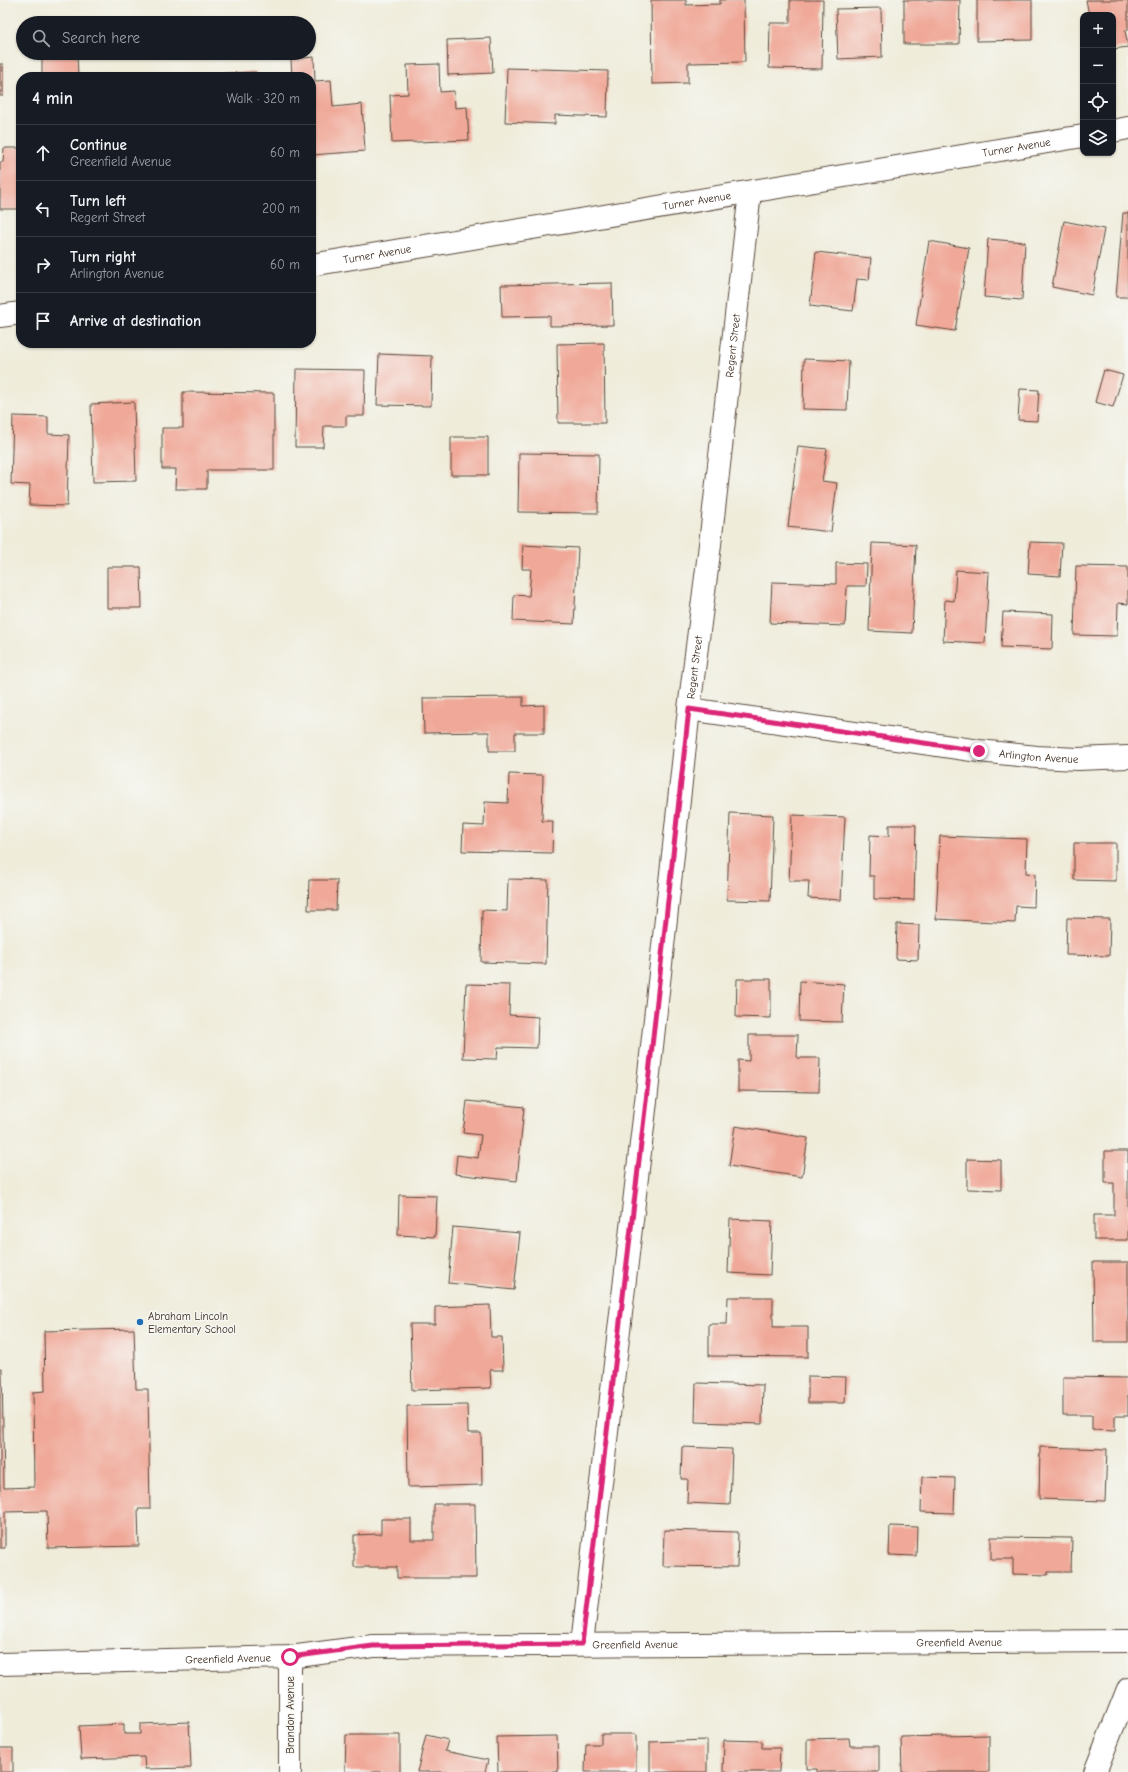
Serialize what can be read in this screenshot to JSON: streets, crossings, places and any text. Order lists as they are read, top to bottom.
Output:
{
  "streets": {
    "street": [
      "Turner Avenue",
      "Regent Street",
      "Arlington Avenue",
      "Greenfield Avenue",
      "Brandon Avenue"
    ]
  },
  "crossings": [
    ["Turner Avenue", "Regent Street"],
    ["Regent Street", "Arlington Avenue"],
    ["Regent Street", "Greenfield Avenue"],
    ["Greenfield Avenue", "Brandon Avenue"]
  ],
  "places": ["Abraham Lincoln Elementary School"],
  "page": {
    "map_buttons": ["+", "−"],
    "search": "Search here",
    "heading": ["4 min", "Walk · 320 m"],
    "list": [
      ["Continue", "Greenfield Avenue", "60 m"],
      ["Turn left", "Regent Street", "200 m"],
      ["Turn right", "Arlington Avenue", "60 m"],
      "Arrive at destination"
    ]
  }
}
